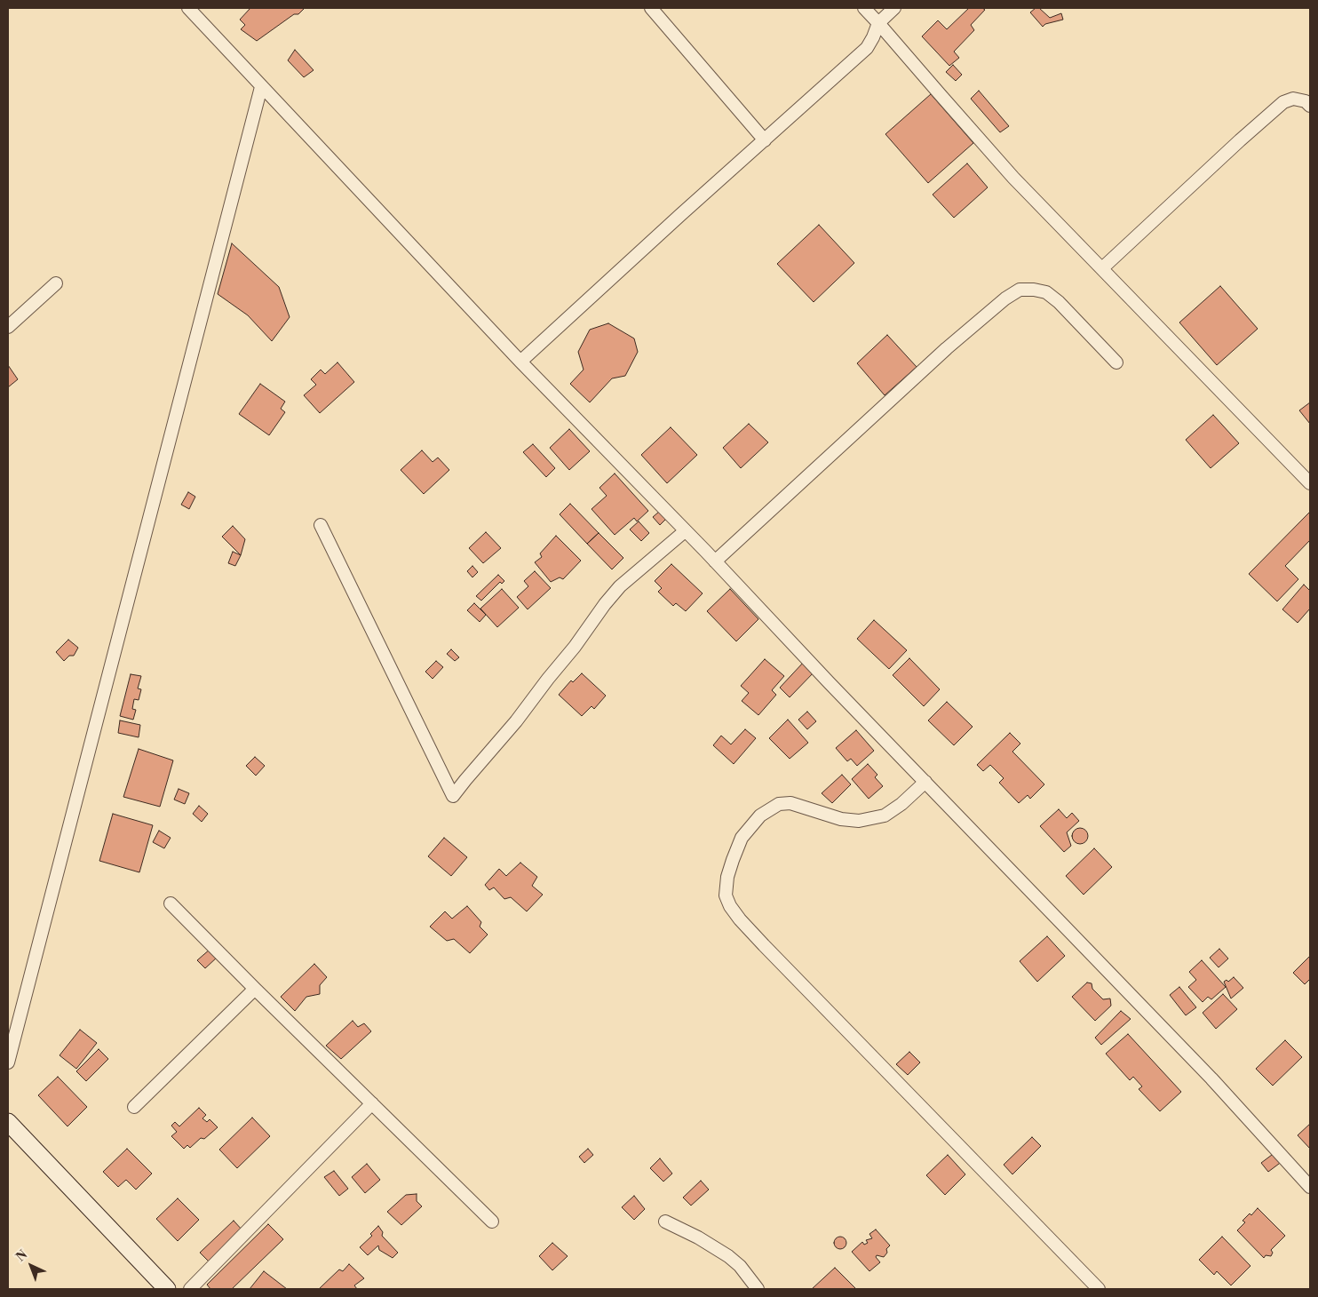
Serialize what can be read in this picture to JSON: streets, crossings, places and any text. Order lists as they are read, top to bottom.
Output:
{
  "north": "top left"
}
